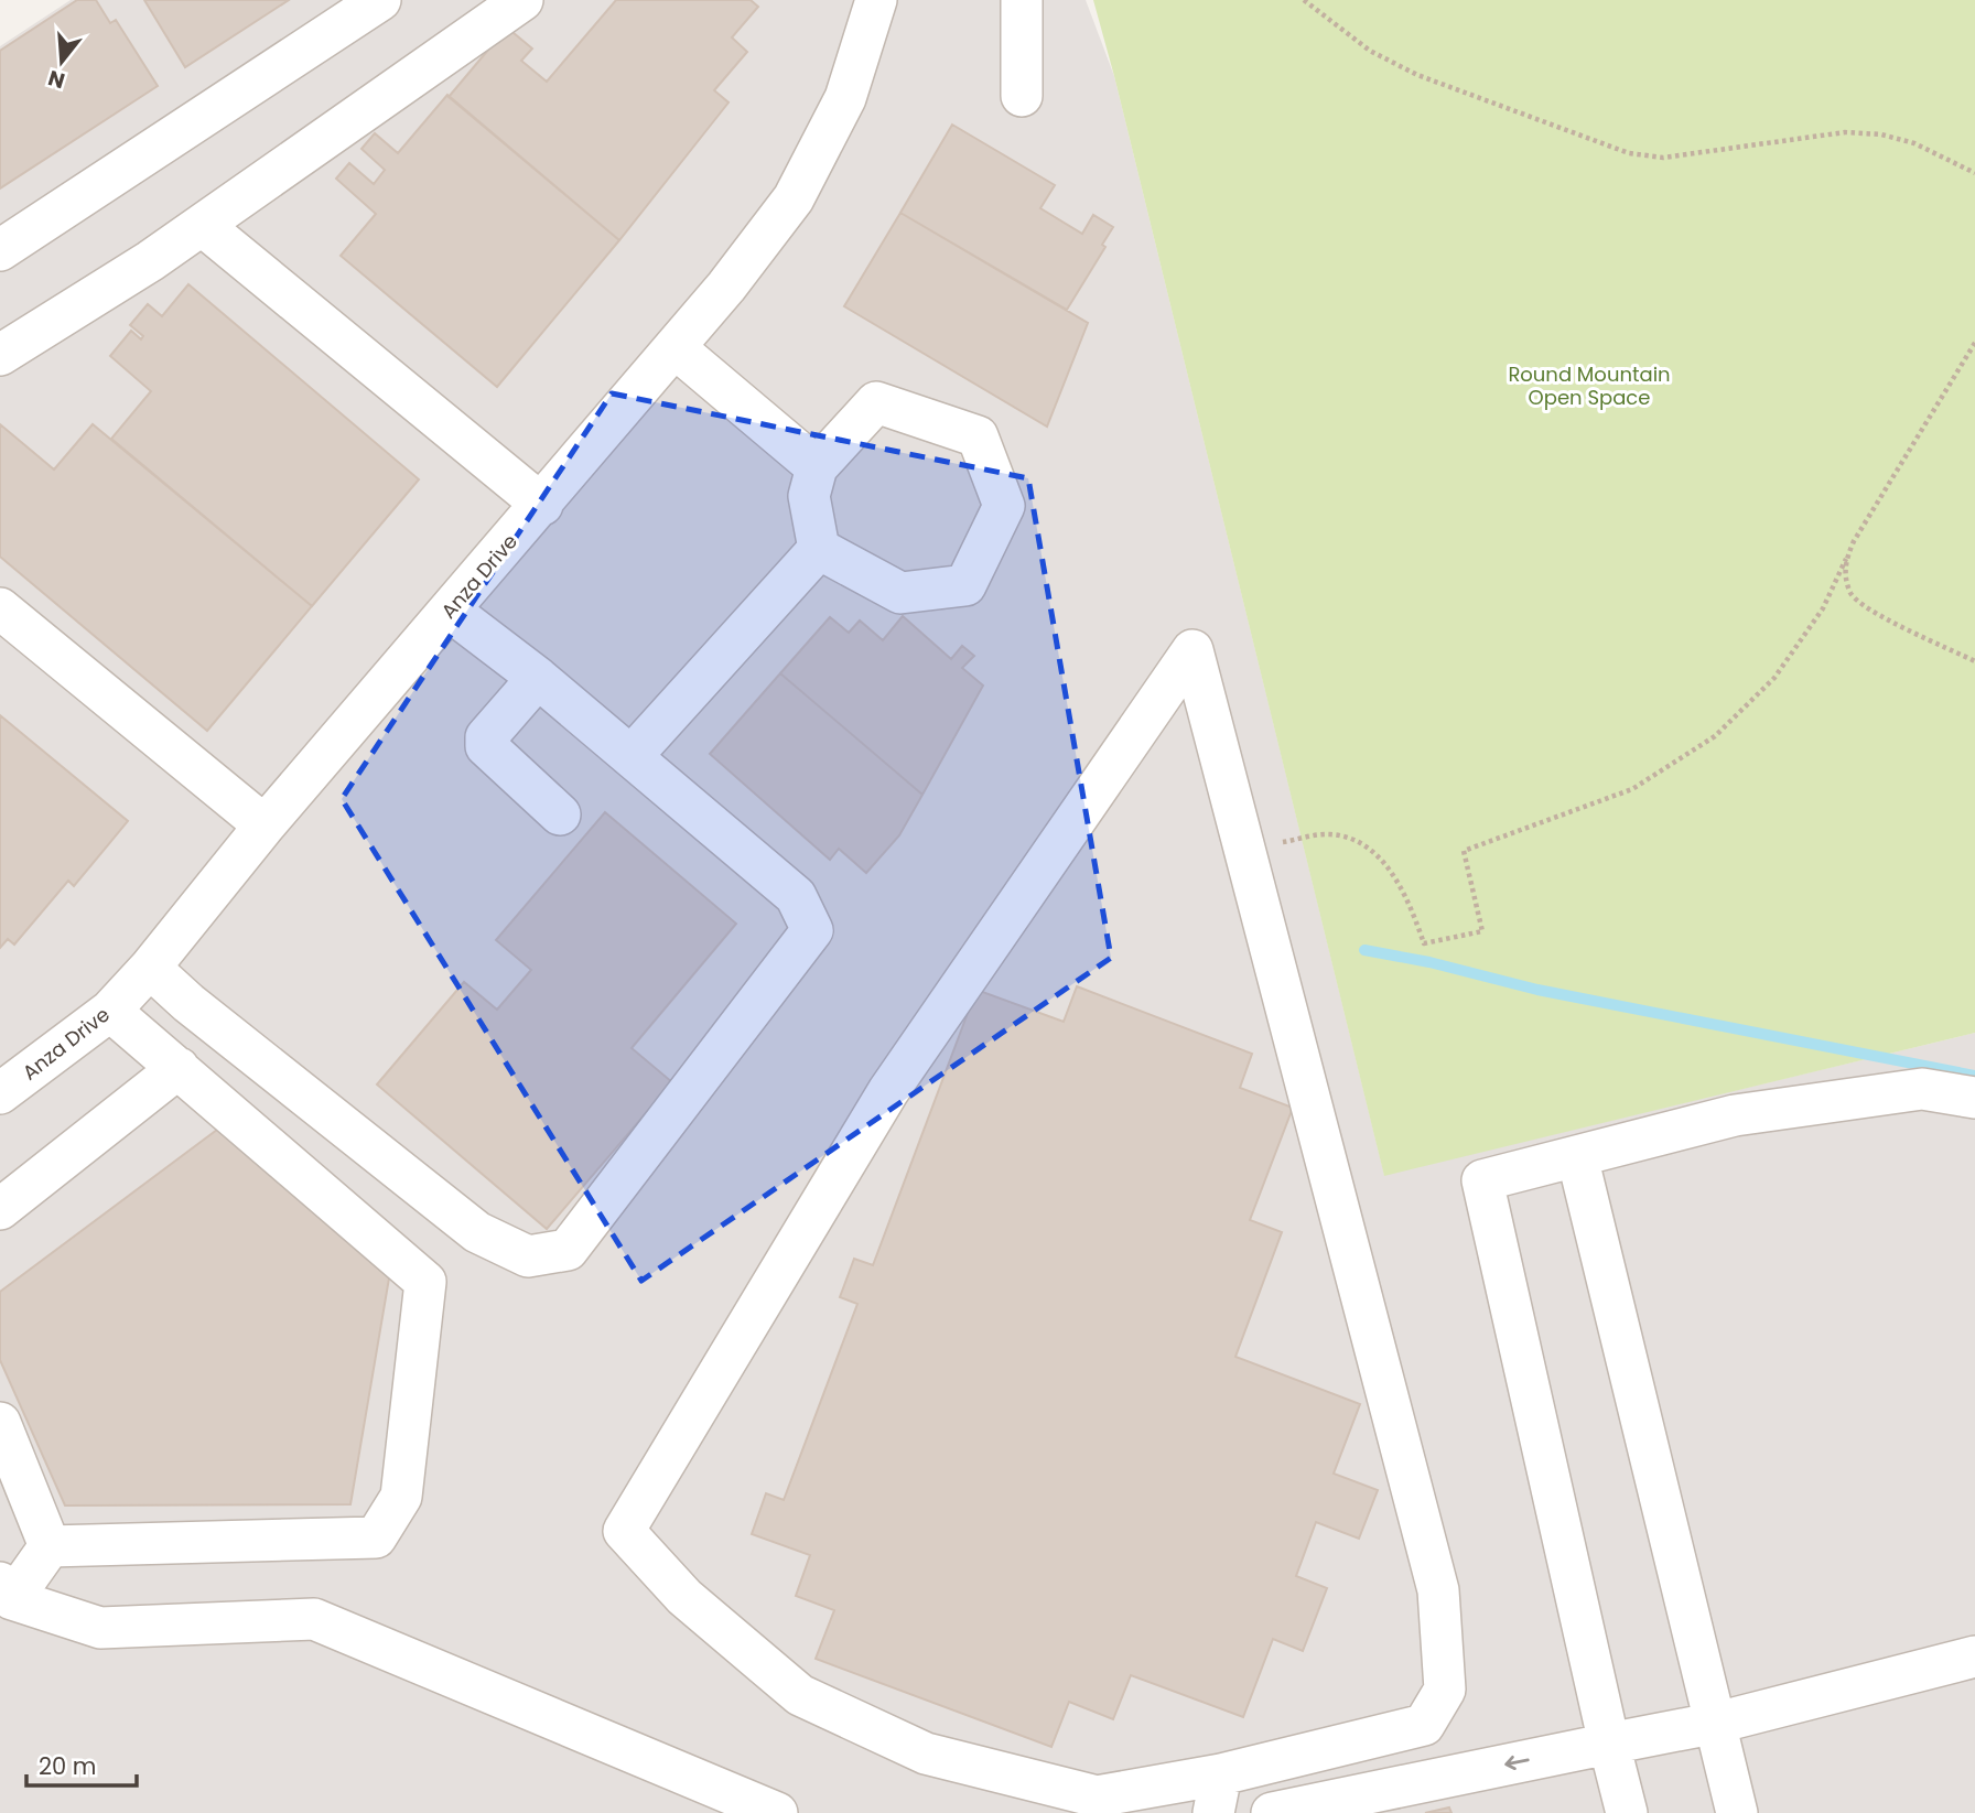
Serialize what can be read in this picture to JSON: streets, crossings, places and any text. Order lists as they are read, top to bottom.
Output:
{
  "streets": {
    "street": ["Anza Drive"]
  },
  "parks": ["Round Mountain Open Space"],
  "scale_bar": "20 m",
  "north": "bottom"
}
